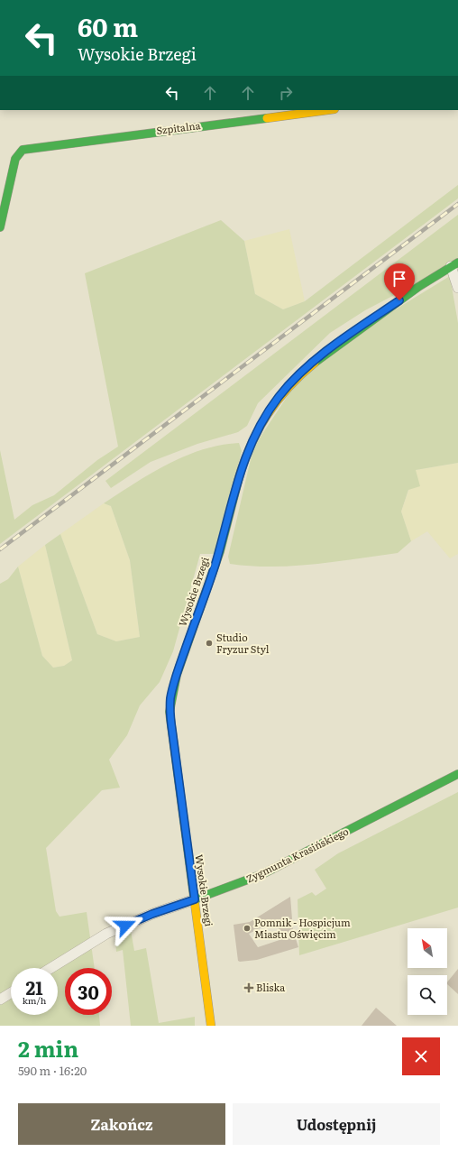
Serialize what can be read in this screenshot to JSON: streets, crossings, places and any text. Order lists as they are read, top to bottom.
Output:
{
  "streets": {
    "street": ["Szpitalna", "Wysokie Brzegi", "Zygmunta Krasińskiego"]
  },
  "crossings": [
    ["Wysokie Brzegi", "Zygmunta Krasińskiego"]
  ],
  "places": {
    "other": ["Studio Fryzur Styl", "Pomnik - Hospicjum Miastu Oświęcim"],
    "health": ["Bliska"]
  },
  "north": "top left",
  "page": {
    "turn": ["60 m", "Wysokie Brzegi"],
    "speed": "21 km/h",
    "limit": "30",
    "heading": ["2 min", "590 m · 16:20"],
    "buttons": ["Zakończ", "Udostępnij"]
  }
}
